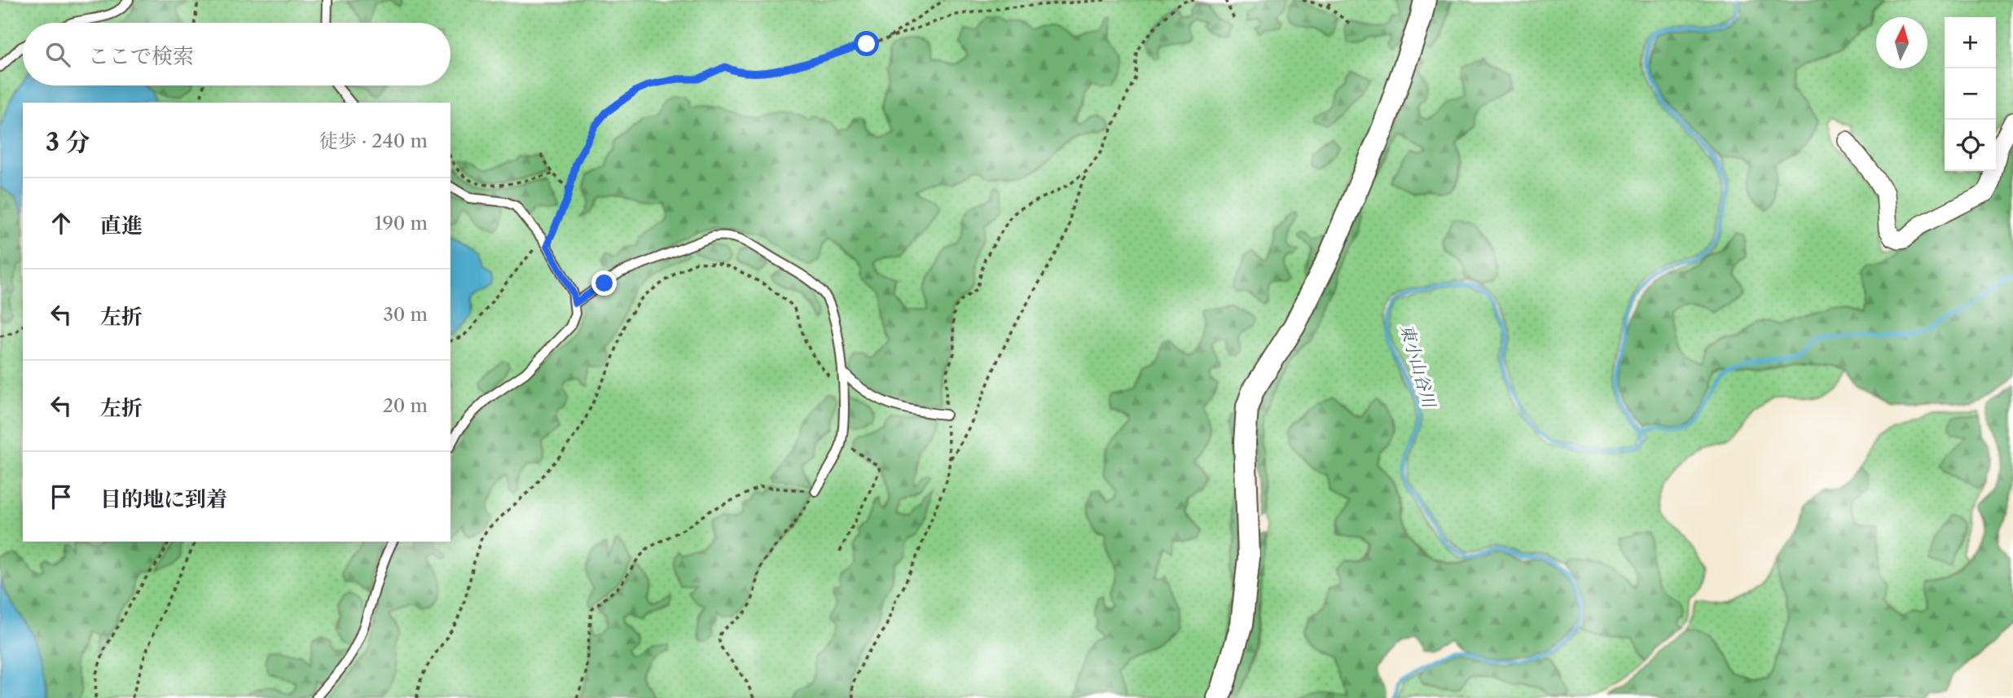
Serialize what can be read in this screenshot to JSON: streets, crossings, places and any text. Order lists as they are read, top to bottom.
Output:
{
  "water": ["東小山谷川"],
  "north": "top",
  "page": {
    "map_buttons": ["+", "−"],
    "search": "ここで検索",
    "heading": ["3 分", "徒歩 · 240 m"],
    "list": [
      ["直進", "190 m"],
      ["左折", "30 m"],
      ["左折", "20 m"],
      "目的地に到着"
    ]
  }
}
